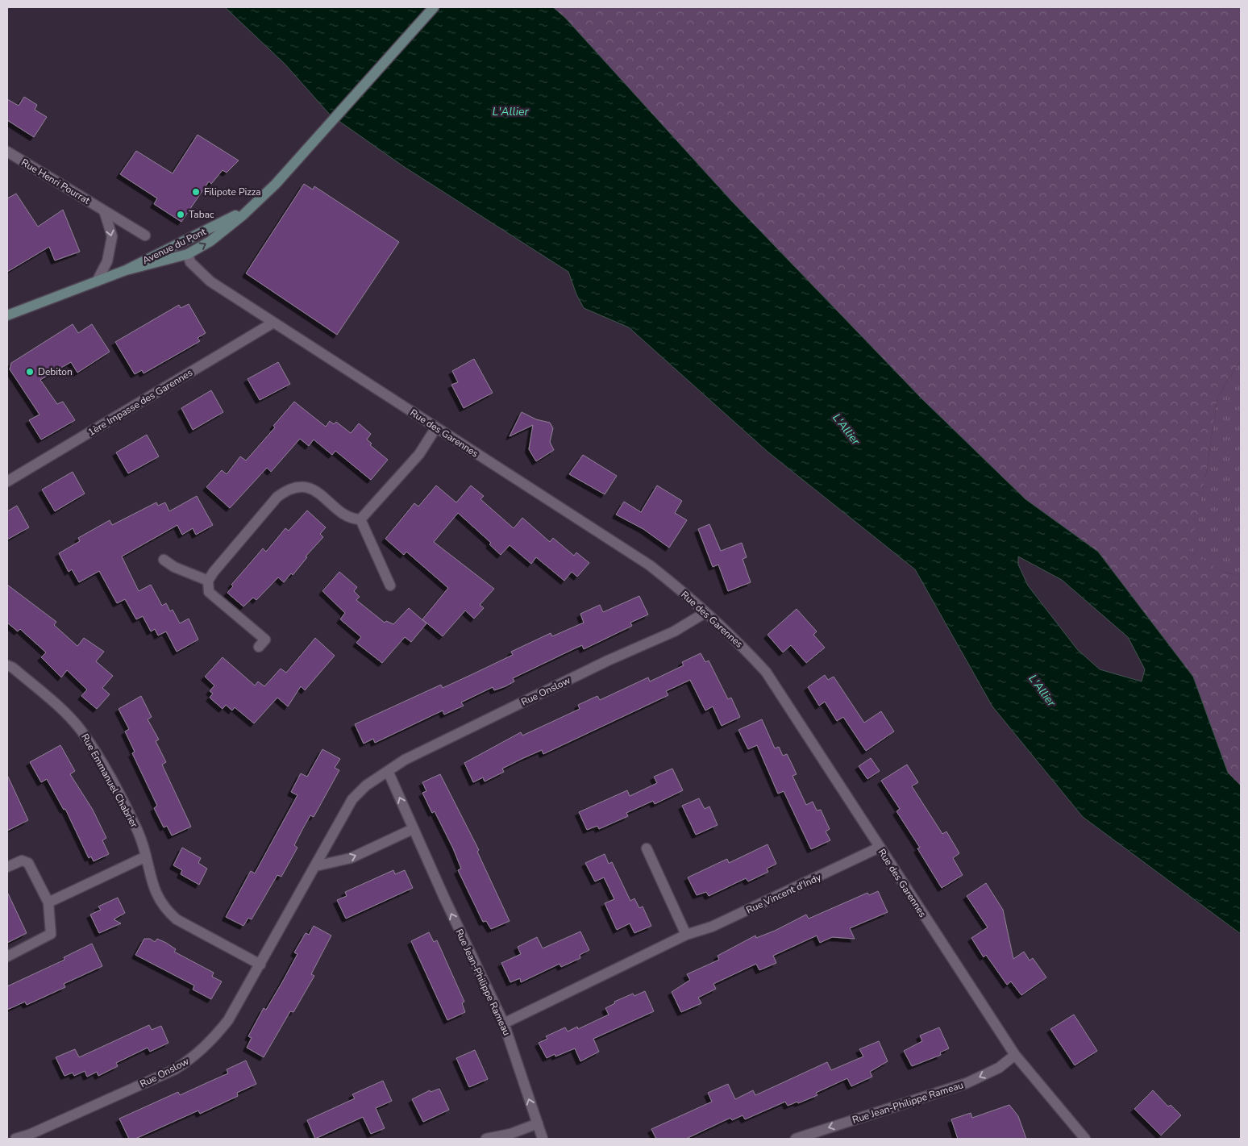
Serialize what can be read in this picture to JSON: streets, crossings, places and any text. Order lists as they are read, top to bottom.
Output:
{
  "streets": {
    "main road": ["Avenue du Pont"],
    "street": [
      "Rue Henri Pourrat",
      "1ère Impasse des Garennes",
      "Rue des Garennes",
      "Rue Onslow",
      "Rue Emmanuel Chabrier",
      "Rue Vincent d'Indy",
      "Rue Jean-Philippe Rameau"
    ]
  },
  "crossings": [
    ["Avenue du Pont", "Rue des Garennes"],
    ["1ère Impasse des Garennes", "Rue des Garennes"],
    ["Rue des Garennes", "Rue Onslow"],
    ["Rue des Garennes", "Rue Vincent d'Indy"],
    ["Rue des Garennes", "Rue Jean-Philippe Rameau"],
    ["Rue Onslow", "Rue Emmanuel Chabrier"],
    ["Rue Vincent d'Indy", "Rue Jean-Philippe Rameau"]
  ],
  "water": ["L'Allier"],
  "places": ["Filipote Pizza", "Tabac", "Debiton"]
}
